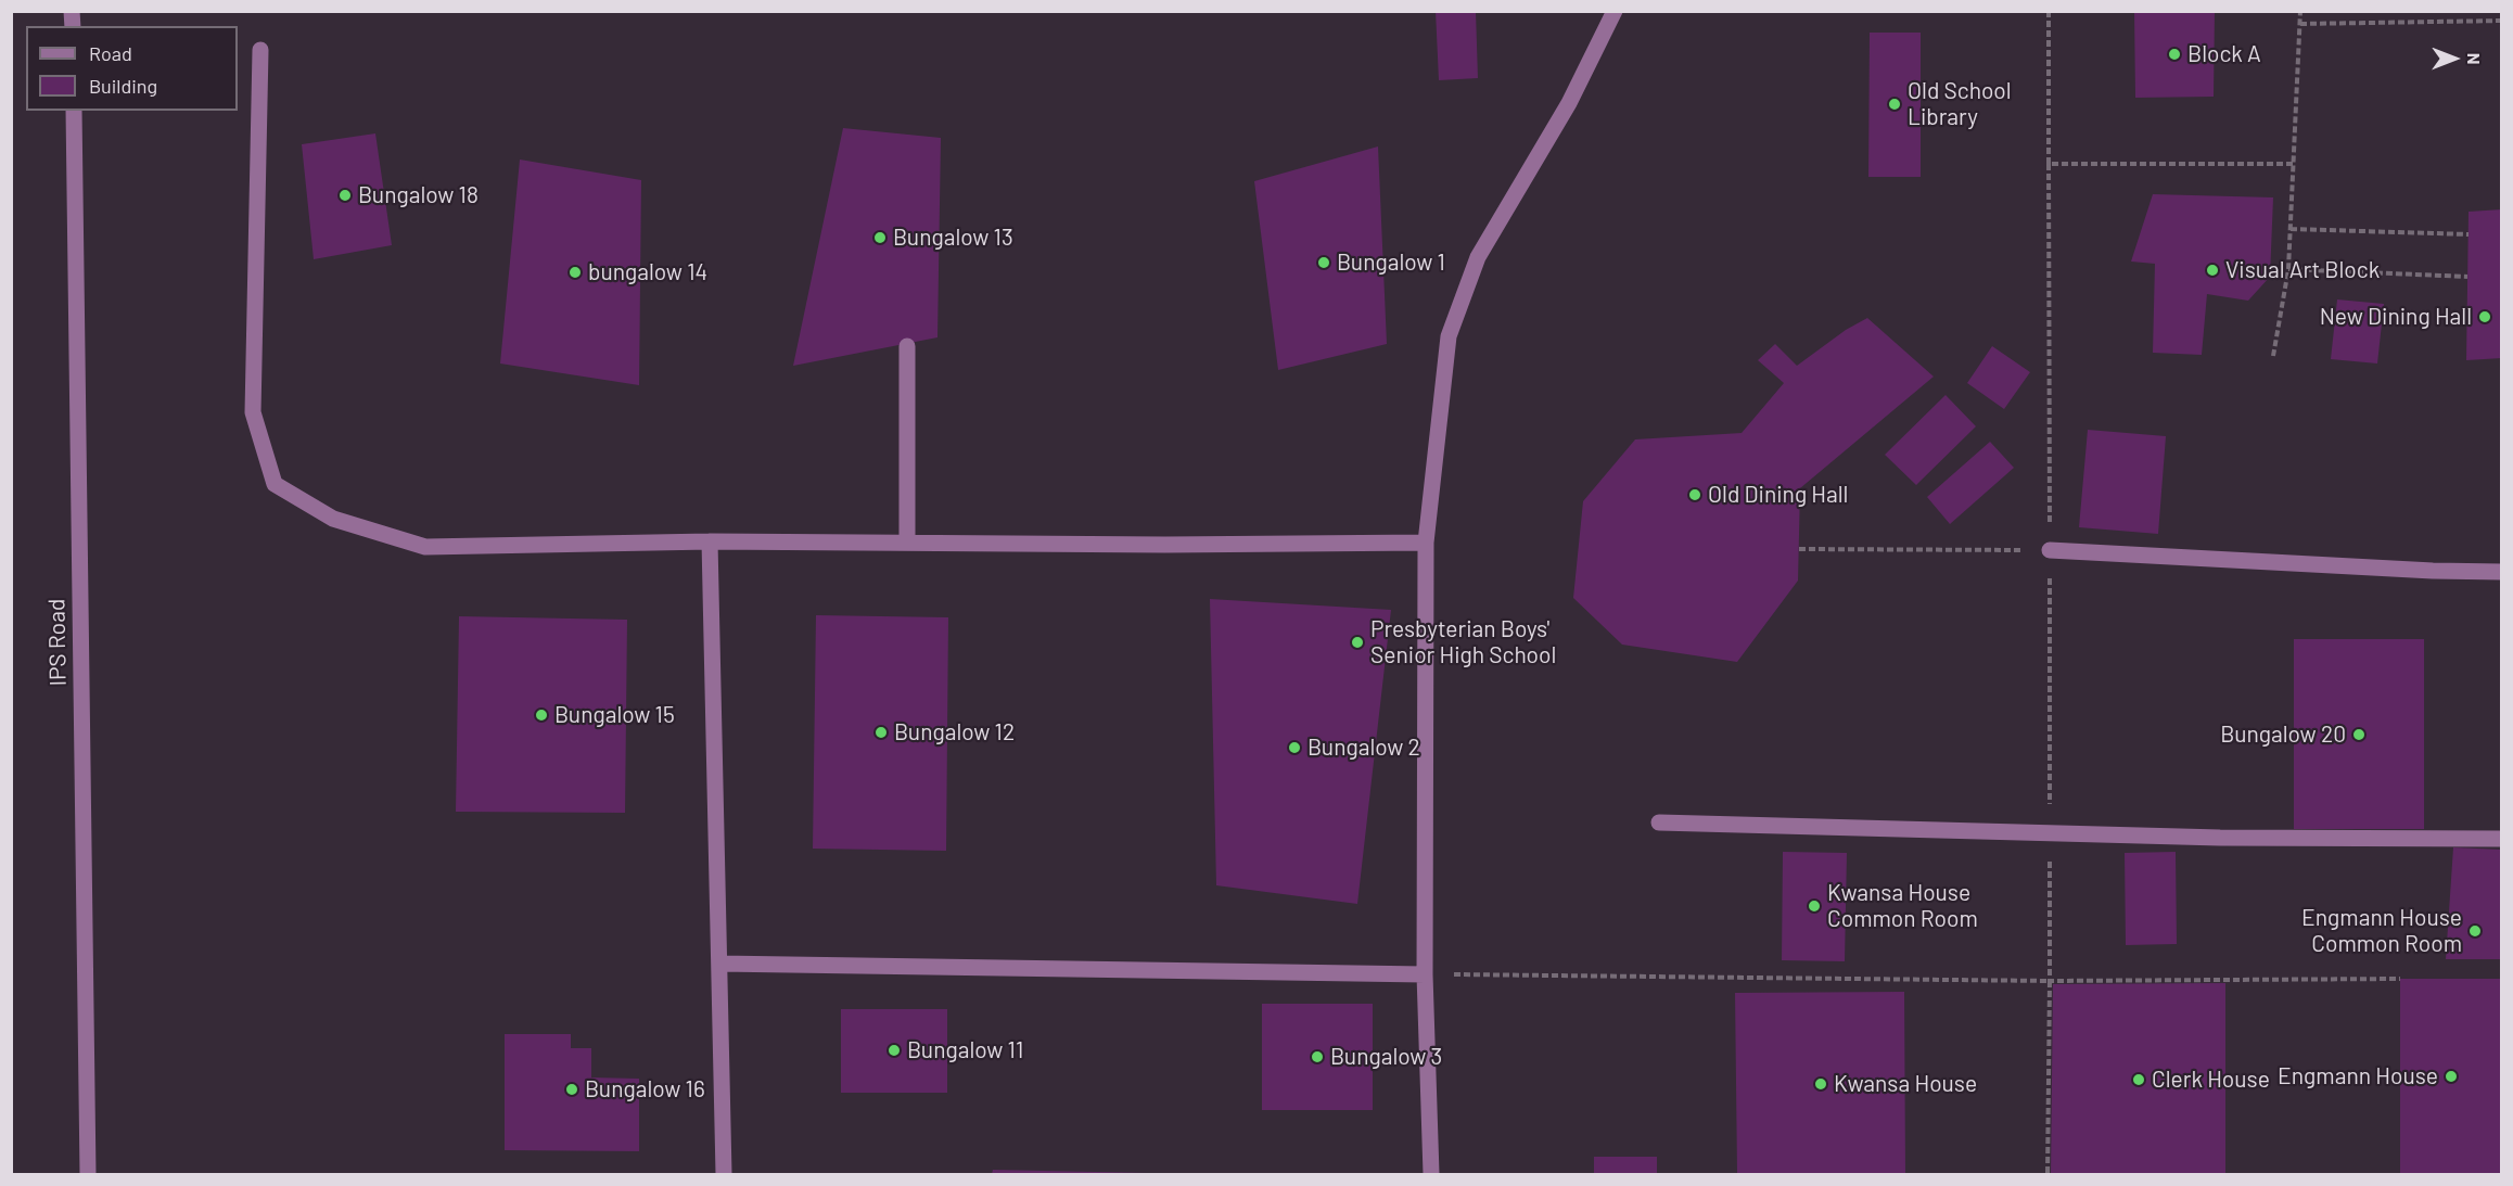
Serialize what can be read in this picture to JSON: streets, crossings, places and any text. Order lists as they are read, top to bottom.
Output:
{
  "streets": {
    "street": ["IPS Road"]
  },
  "places": [
    "Block A",
    "Old School Library",
    "Bungalow 18",
    "Bungalow 13",
    "Bungalow 1",
    "Visual Art Block",
    "bungalow 14",
    "New Dining Hall",
    "Old Dining Hall",
    "Presbyterian Boys' Senior High School",
    "Bungalow 15",
    "Bungalow 12",
    "Bungalow 20",
    "Bungalow 2",
    "Kwansa House Common Room",
    "Engmann House Common Room",
    "Bungalow 11",
    "Bungalow 3",
    "Engmann House",
    "Clerk House",
    "Kwansa House",
    "Bungalow 16"
  ],
  "legend": ["Road", "Building"],
  "north": "right"
}
